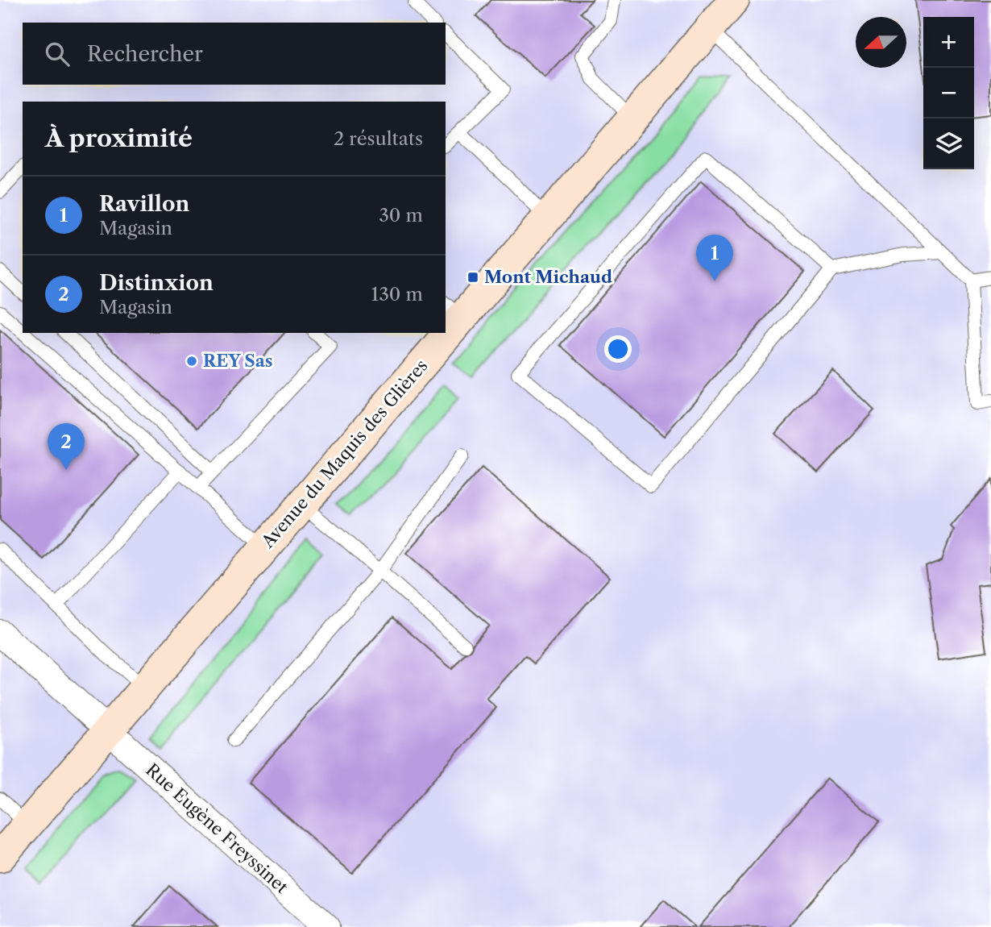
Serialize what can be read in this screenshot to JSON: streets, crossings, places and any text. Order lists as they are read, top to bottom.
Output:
{
  "streets": {
    "main road": ["Avenue du Maquis des Glières"],
    "street": ["Rue Eugène Freyssinet"]
  },
  "crossings": [
    ["Avenue du Maquis des Glières", "Rue Eugène Freyssinet"]
  ],
  "places": {
    "transit": ["Mont Michaud"],
    "other": ["REY Sas"]
  },
  "north": "left",
  "page": {
    "map_buttons": ["+", "−"],
    "search": "Rechercher",
    "heading": ["À proximité", "2 résultats"],
    "list": [
      {
        "mark": "1",
        "name": "Ravillon",
        "note": "Magasin",
        "value": "30 m"
      },
      {
        "mark": "2",
        "name": "Distinxion",
        "note": "Magasin",
        "value": "130 m"
      }
    ],
    "pins": ["1", "2"]
  }
}
